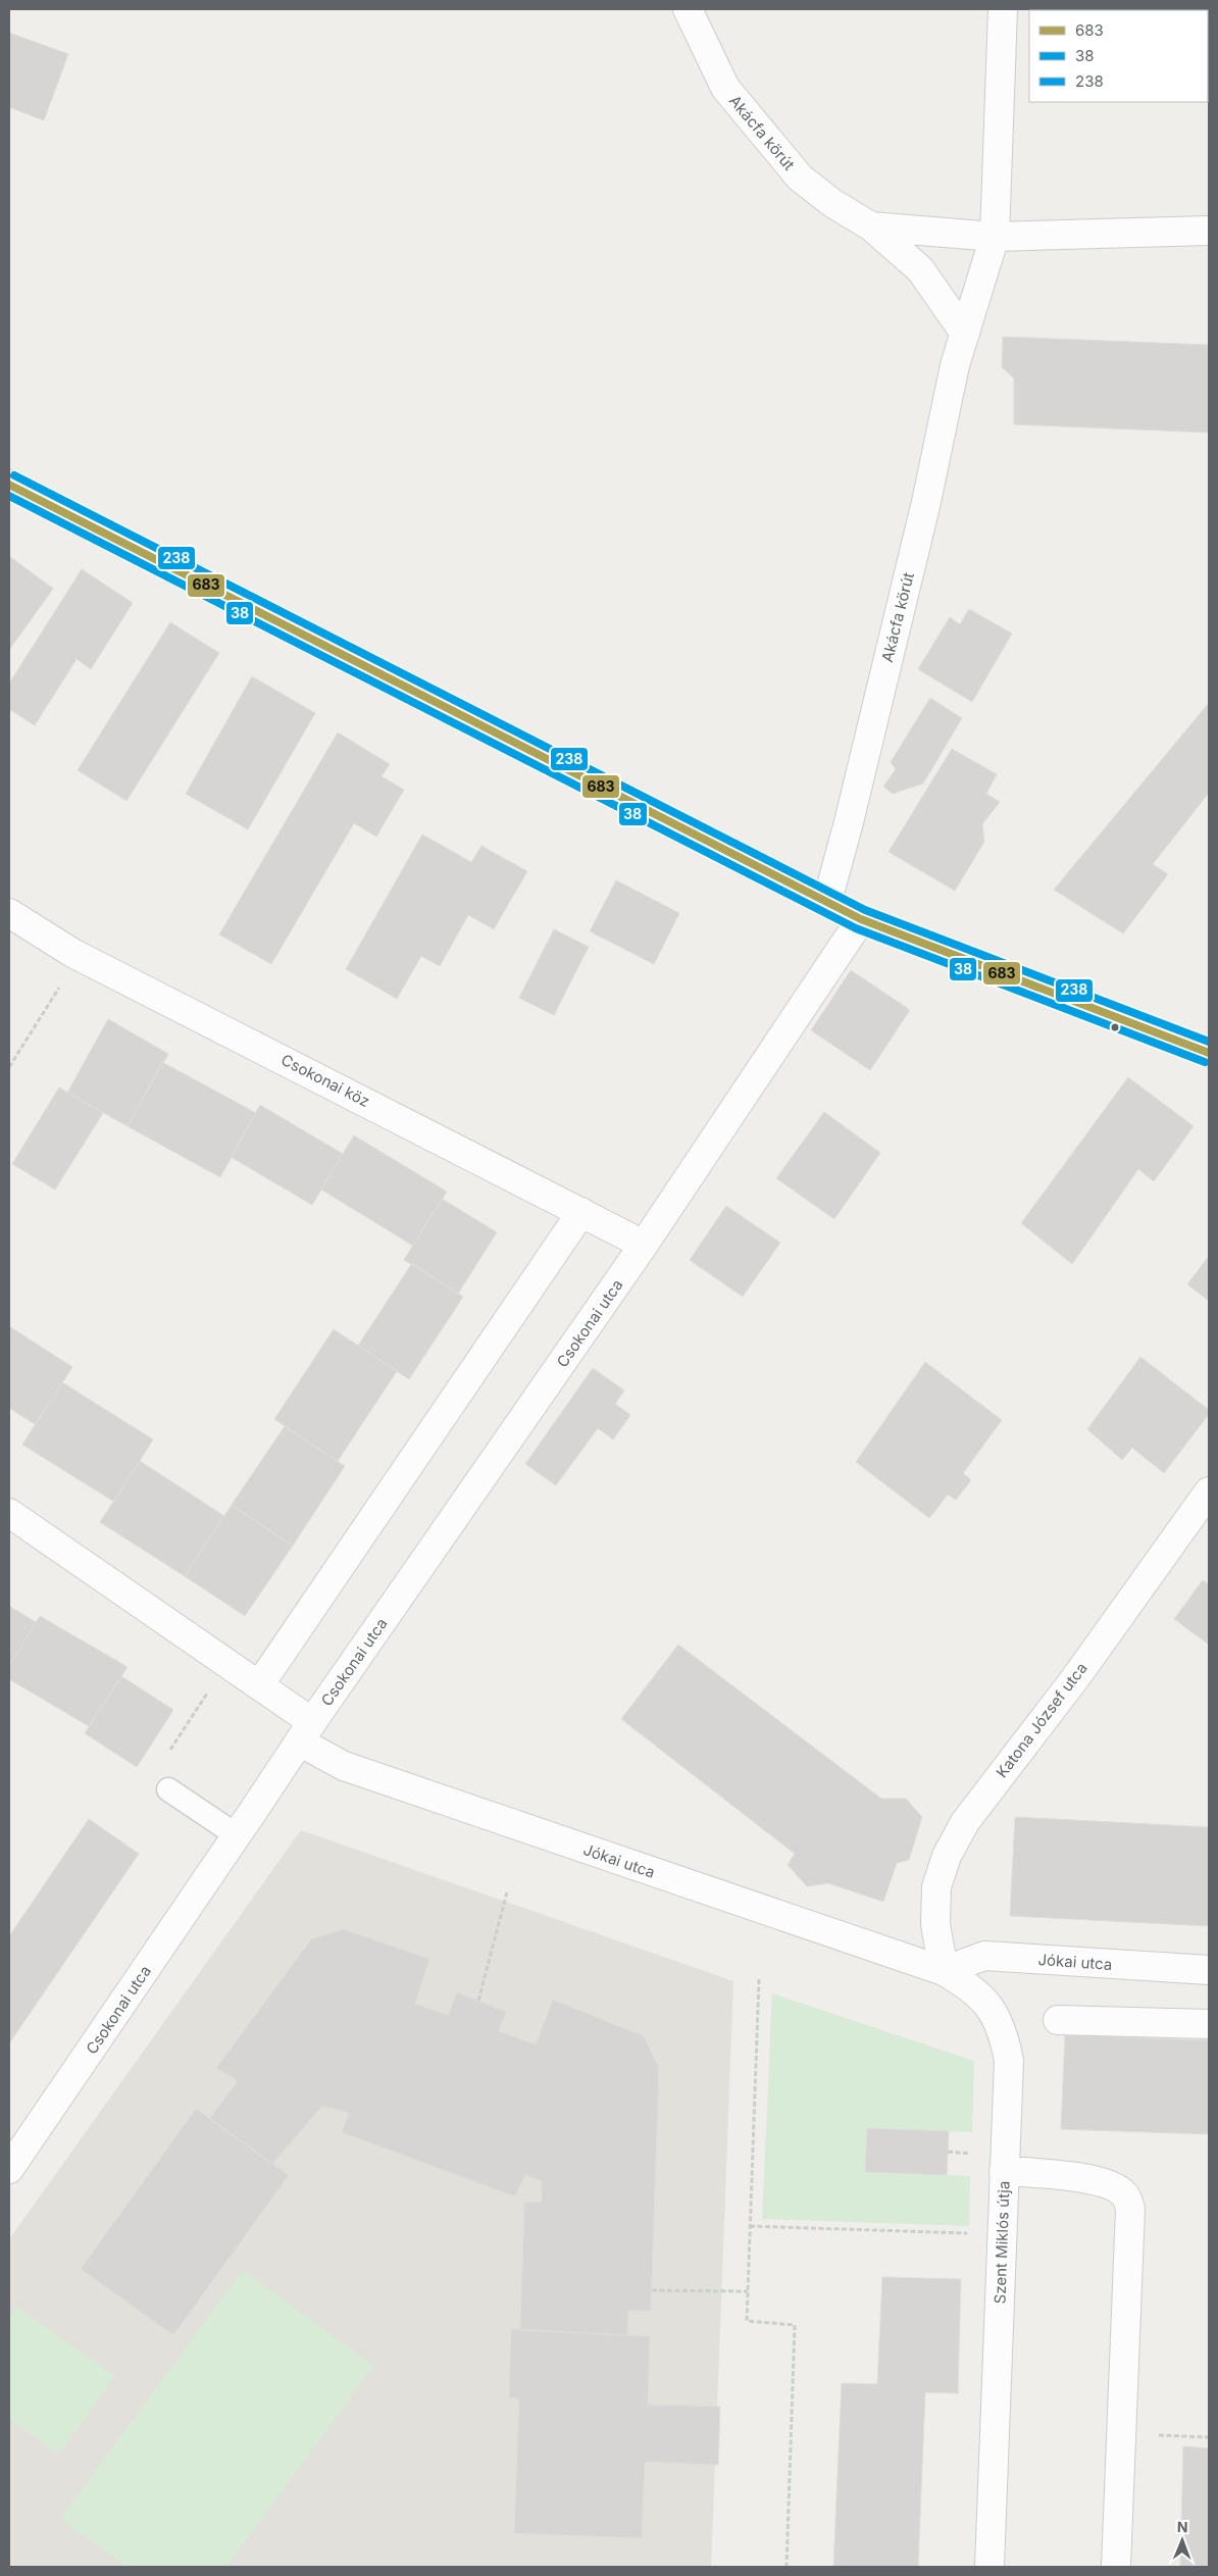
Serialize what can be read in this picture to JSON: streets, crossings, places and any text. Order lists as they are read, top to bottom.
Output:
{
  "streets": {
    "street": [
      "Akácfa körút",
      "Csokonai köz",
      "Csokonai utca",
      "Katona József utca",
      "Jókai utca",
      "Szent Miklós útja"
    ]
  },
  "crossings": [
    ["Csokonai köz", "Csokonai utca"],
    ["Csokonai utca", "Jókai utca"],
    ["Katona József utca", "Jókai utca"],
    ["Jókai utca", "Szent Miklós útja"]
  ],
  "lines": ["transit line 238", "transit line 683", "transit line 38"],
  "legend": ["683", "38", "238"],
  "north": "top"
}
